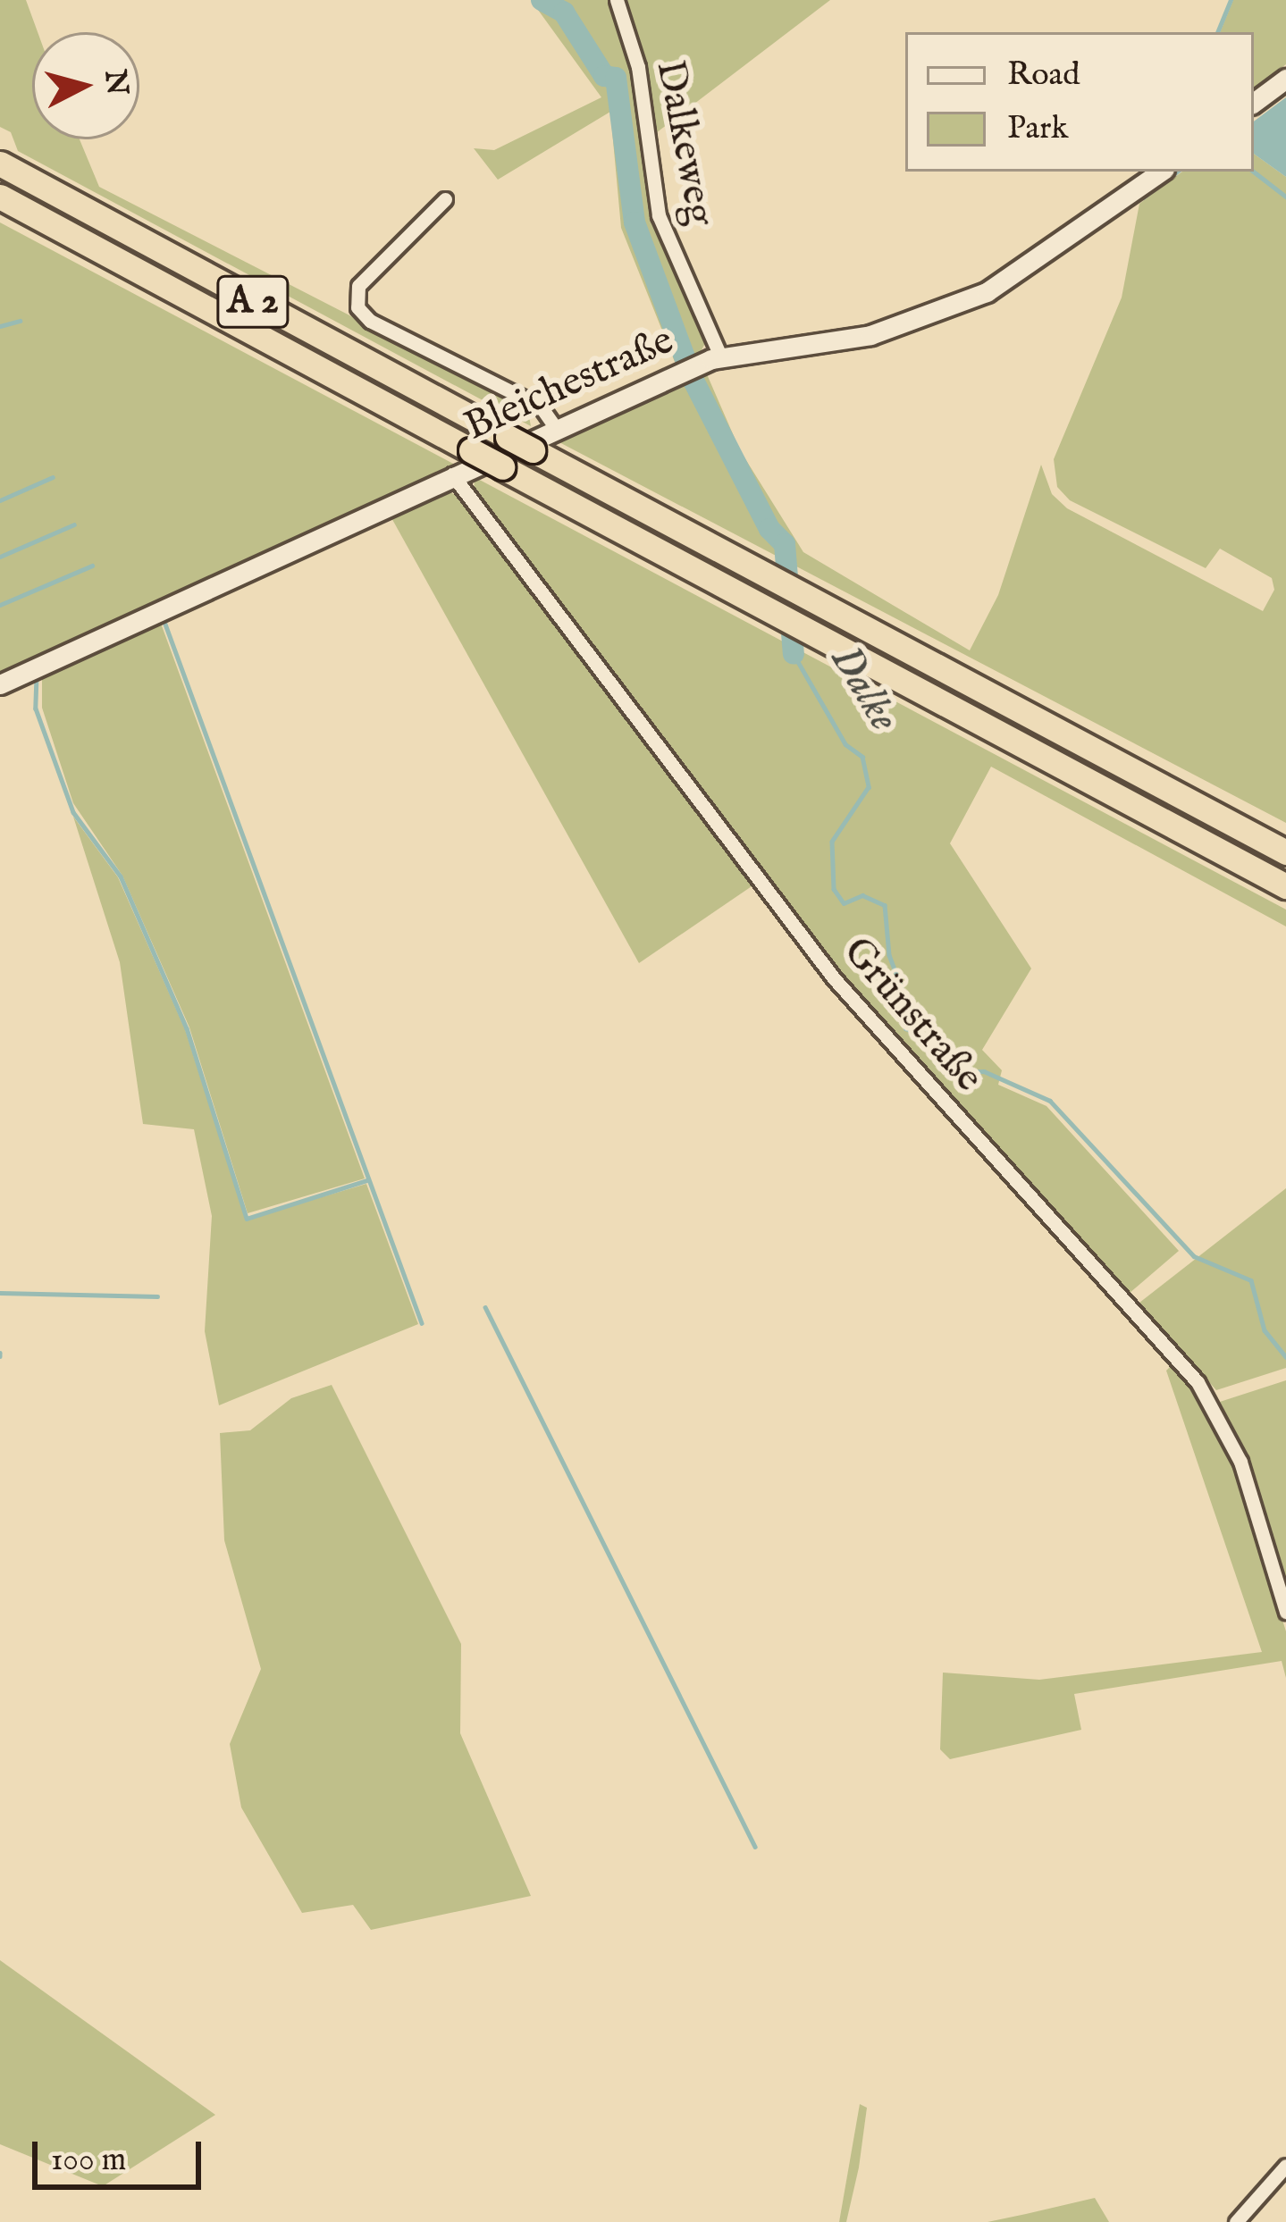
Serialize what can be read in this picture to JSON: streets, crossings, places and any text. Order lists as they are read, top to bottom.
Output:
{
  "streets": {
    "highway": ["A 2"],
    "street": ["Dalkeweg", "Bleichestraße", "Grünstraße"]
  },
  "crossings": [
    ["Dalkeweg", "Bleichestraße"],
    ["Bleichestraße", "Grünstraße"]
  ],
  "water": ["Dalke"],
  "legend": ["Road", "Park"],
  "scale_bar": "100 m",
  "north": "right"
}
